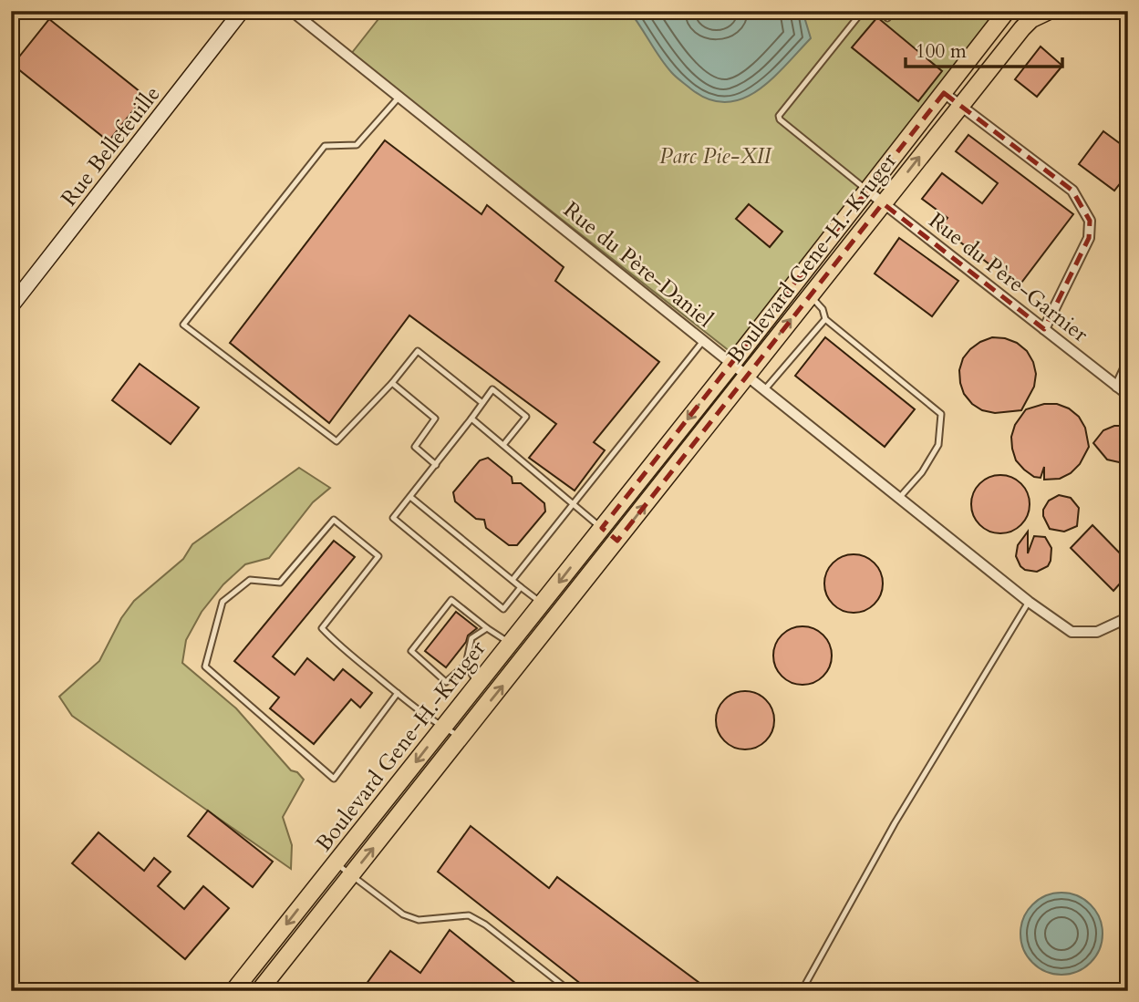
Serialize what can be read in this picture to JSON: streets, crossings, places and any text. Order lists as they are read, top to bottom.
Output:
{
  "streets": {
    "main road": ["Boulevard Gene-H.-Kruger"],
    "street": ["Rue Bellefeuille", "Rue du Père-Daniel", "Rue du Père-Garnier"]
  },
  "crossings": [
    ["Boulevard Gene-H.-Kruger", "Rue du Père-Daniel"],
    ["Boulevard Gene-H.-Kruger", "Rue du Père-Garnier"]
  ],
  "parks": ["Parc Pie-XII"],
  "scale_bar": "100 m"
}
